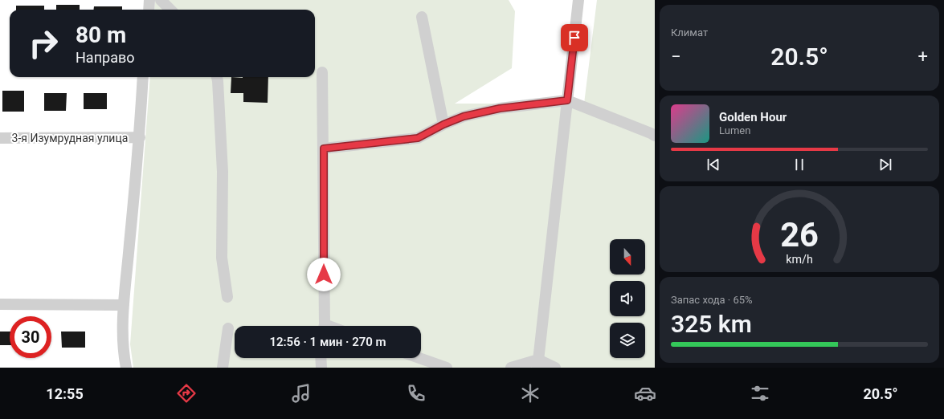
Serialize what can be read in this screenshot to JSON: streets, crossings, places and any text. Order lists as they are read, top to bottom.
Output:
{
  "streets": {
    "street": ["3-я Изумрудная улица"]
  },
  "north": "bottom",
  "page": {
    "tile": [
      "Климат",
      ["Запас хода · 65%", "325 km"]
    ],
    "turn": ["80 m", "Направо"],
    "heat": ["−", "20.5°", "+"],
    "song": ["Golden Hour", "Lumen"],
    "limit": "30",
    "trip": "12:56 · 1 мин · 270 m",
    "tabs": ["12:55", "20.5°"],
    "gauge": ["26", "km/h"]
  }
}
